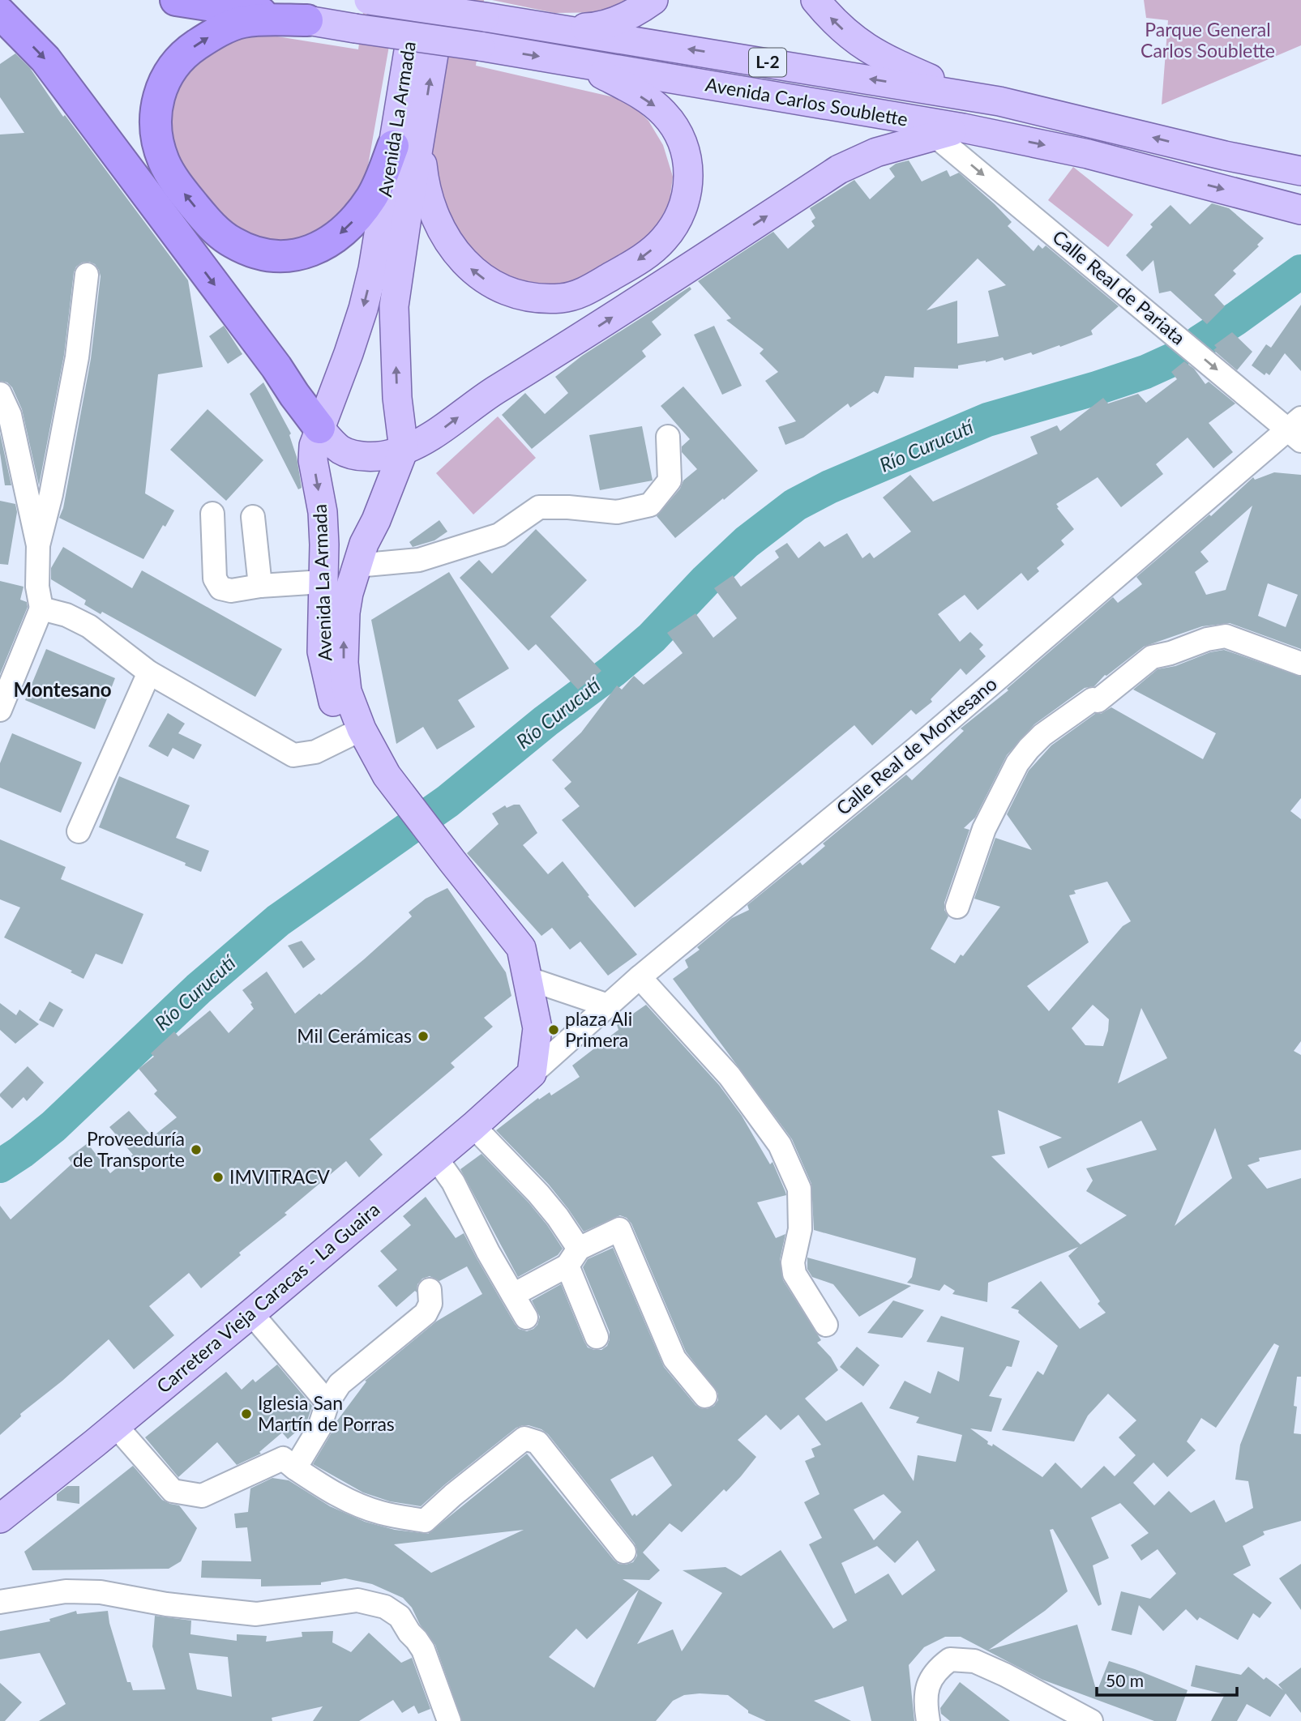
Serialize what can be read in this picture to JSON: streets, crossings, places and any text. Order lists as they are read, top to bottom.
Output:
{
  "streets": {
    "highway": ["L-2"],
    "main road": ["Avenida Carlos Soublette", "Avenida La Armada", "Carretera Vieja Caracas - La Guaira"],
    "street": ["Calle Real de Pariata", "Calle Real de Montesano"]
  },
  "crossings": [
    ["L-2", "Avenida Carlos Soublette"],
    ["Avenida La Armada", "Calle Real de Montesano"],
    ["Avenida La Armada", "Carretera Vieja Caracas - La Guaira"],
    ["Calle Real de Pariata", "Calle Real de Montesano"],
    ["Calle Real de Montesano", "Carretera Vieja Caracas - La Guaira"]
  ],
  "one_way": ["Calle Real de Pariata"],
  "districts": ["Montesano"],
  "water": ["Río Curucutí"],
  "parks": ["Parque General Carlos Soublette"],
  "places": [
    "plaza Ali Primera",
    "Mil Cerámicas",
    "Proveeduría de Transporte",
    "IMVITRACV",
    "Iglesia San Martín de Porras"
  ],
  "scale_bar": "50 m"
}
